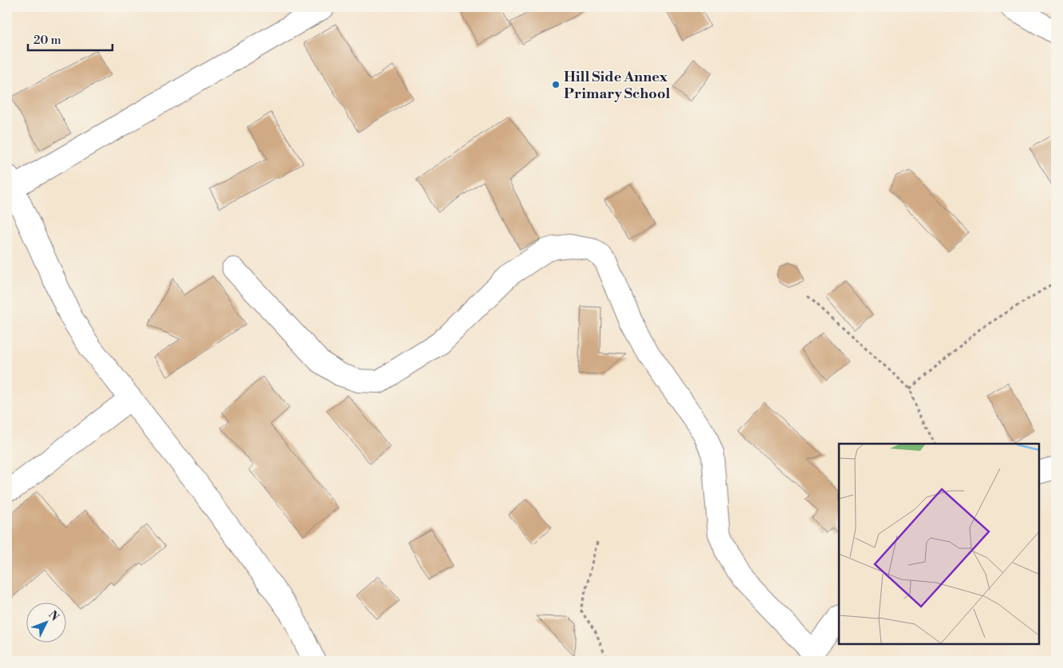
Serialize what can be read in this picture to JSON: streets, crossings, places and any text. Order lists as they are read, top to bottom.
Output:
{
  "places": ["Hill Side Annex Primary School"],
  "scale_bar": "20 m",
  "north": "top right"
}
